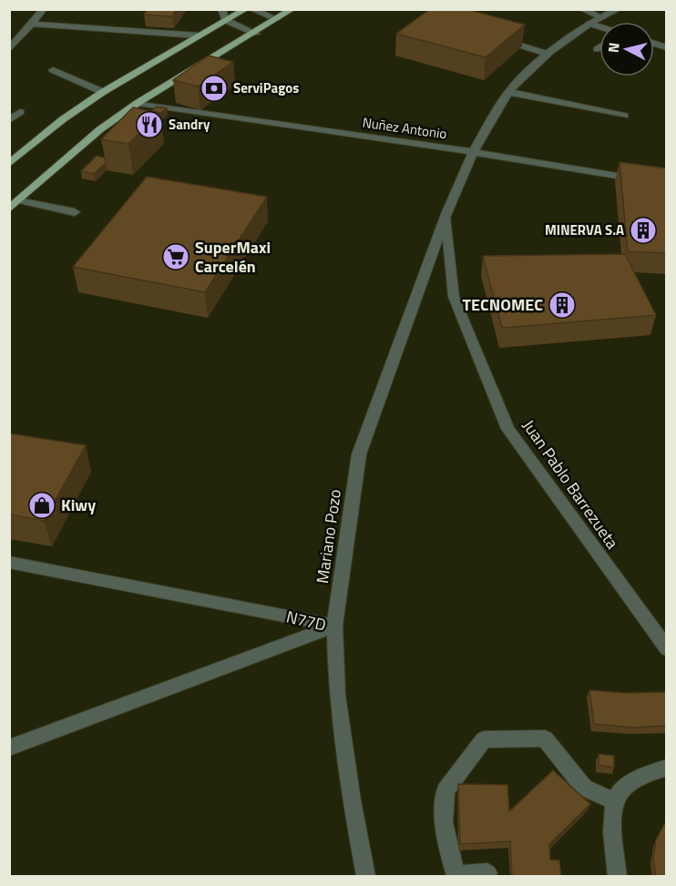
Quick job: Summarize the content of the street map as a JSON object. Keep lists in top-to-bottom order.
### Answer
{
  "streets": {
    "street": [
      "Nuñez Antonio",
      "Juan Pablo Barrezueta",
      "Mariano Pozo",
      "N77D"
    ]
  },
  "crossings": [
    ["Nuñez Antonio", "Juan Pablo Barrezueta"],
    ["Juan Pablo Barrezueta", "Mariano Pozo"],
    ["Mariano Pozo", "N77D"]
  ],
  "places": {
    "bank": ["ServiPagos"],
    "restaurant": ["Sandry"],
    "building": ["MINERVA S.A", "TECNOMEC"],
    "supermarket": ["SuperMaxi Carcelén"],
    "shop": ["Kiwy"]
  },
  "north": "left"
}
